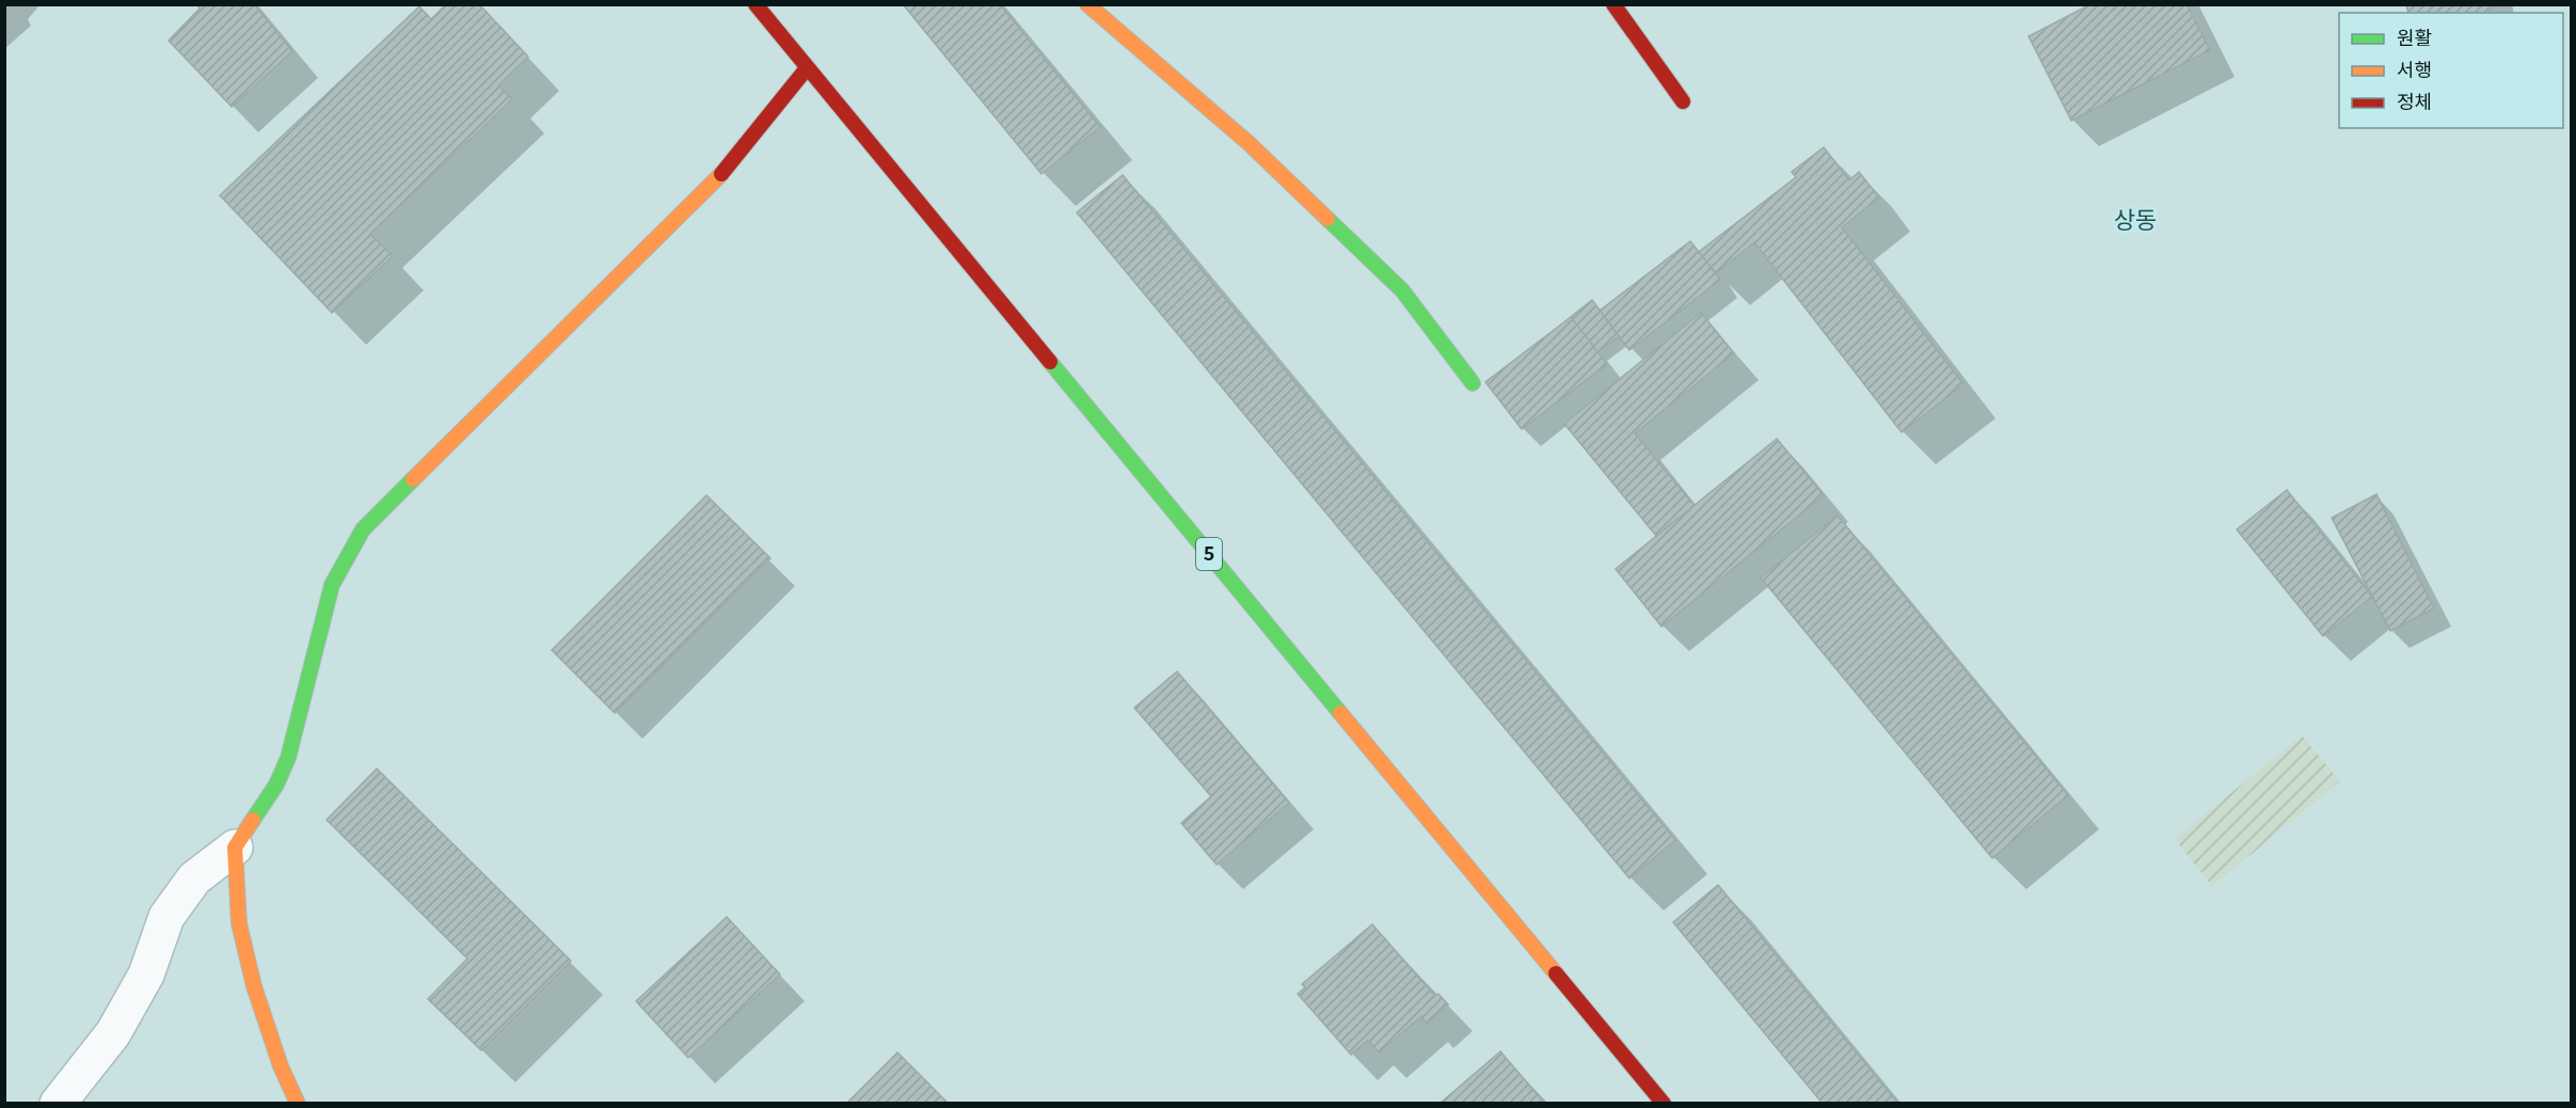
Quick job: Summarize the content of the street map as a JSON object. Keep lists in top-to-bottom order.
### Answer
{
  "streets": {
    "main road": ["5"]
  },
  "districts": ["상동"],
  "legend": ["원활", "서행", "정체"]
}
